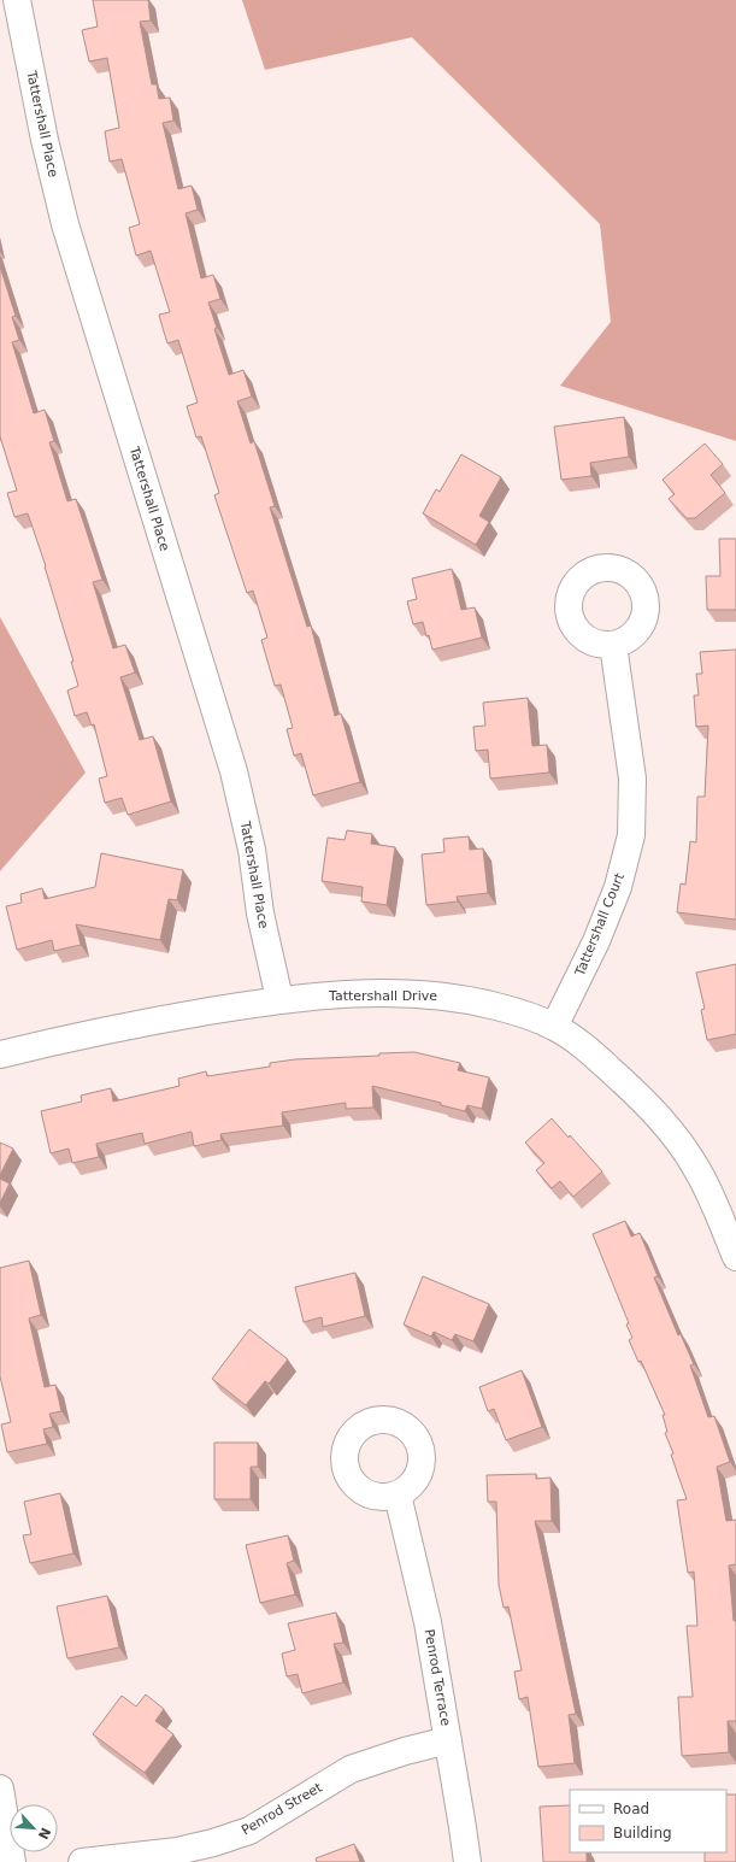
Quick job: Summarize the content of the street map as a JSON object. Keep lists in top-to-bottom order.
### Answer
{
  "streets": {
    "street": [
      "Tattershall Place",
      "Tattershall Court",
      "Tattershall Drive",
      "Penrod Terrace",
      "Penrod Street"
    ]
  },
  "crossings": [
    ["Tattershall Place", "Tattershall Drive"],
    ["Tattershall Court", "Tattershall Drive"],
    ["Penrod Terrace", "Penrod Street"]
  ],
  "legend": ["Road", "Building"],
  "north": "bottom right"
}
